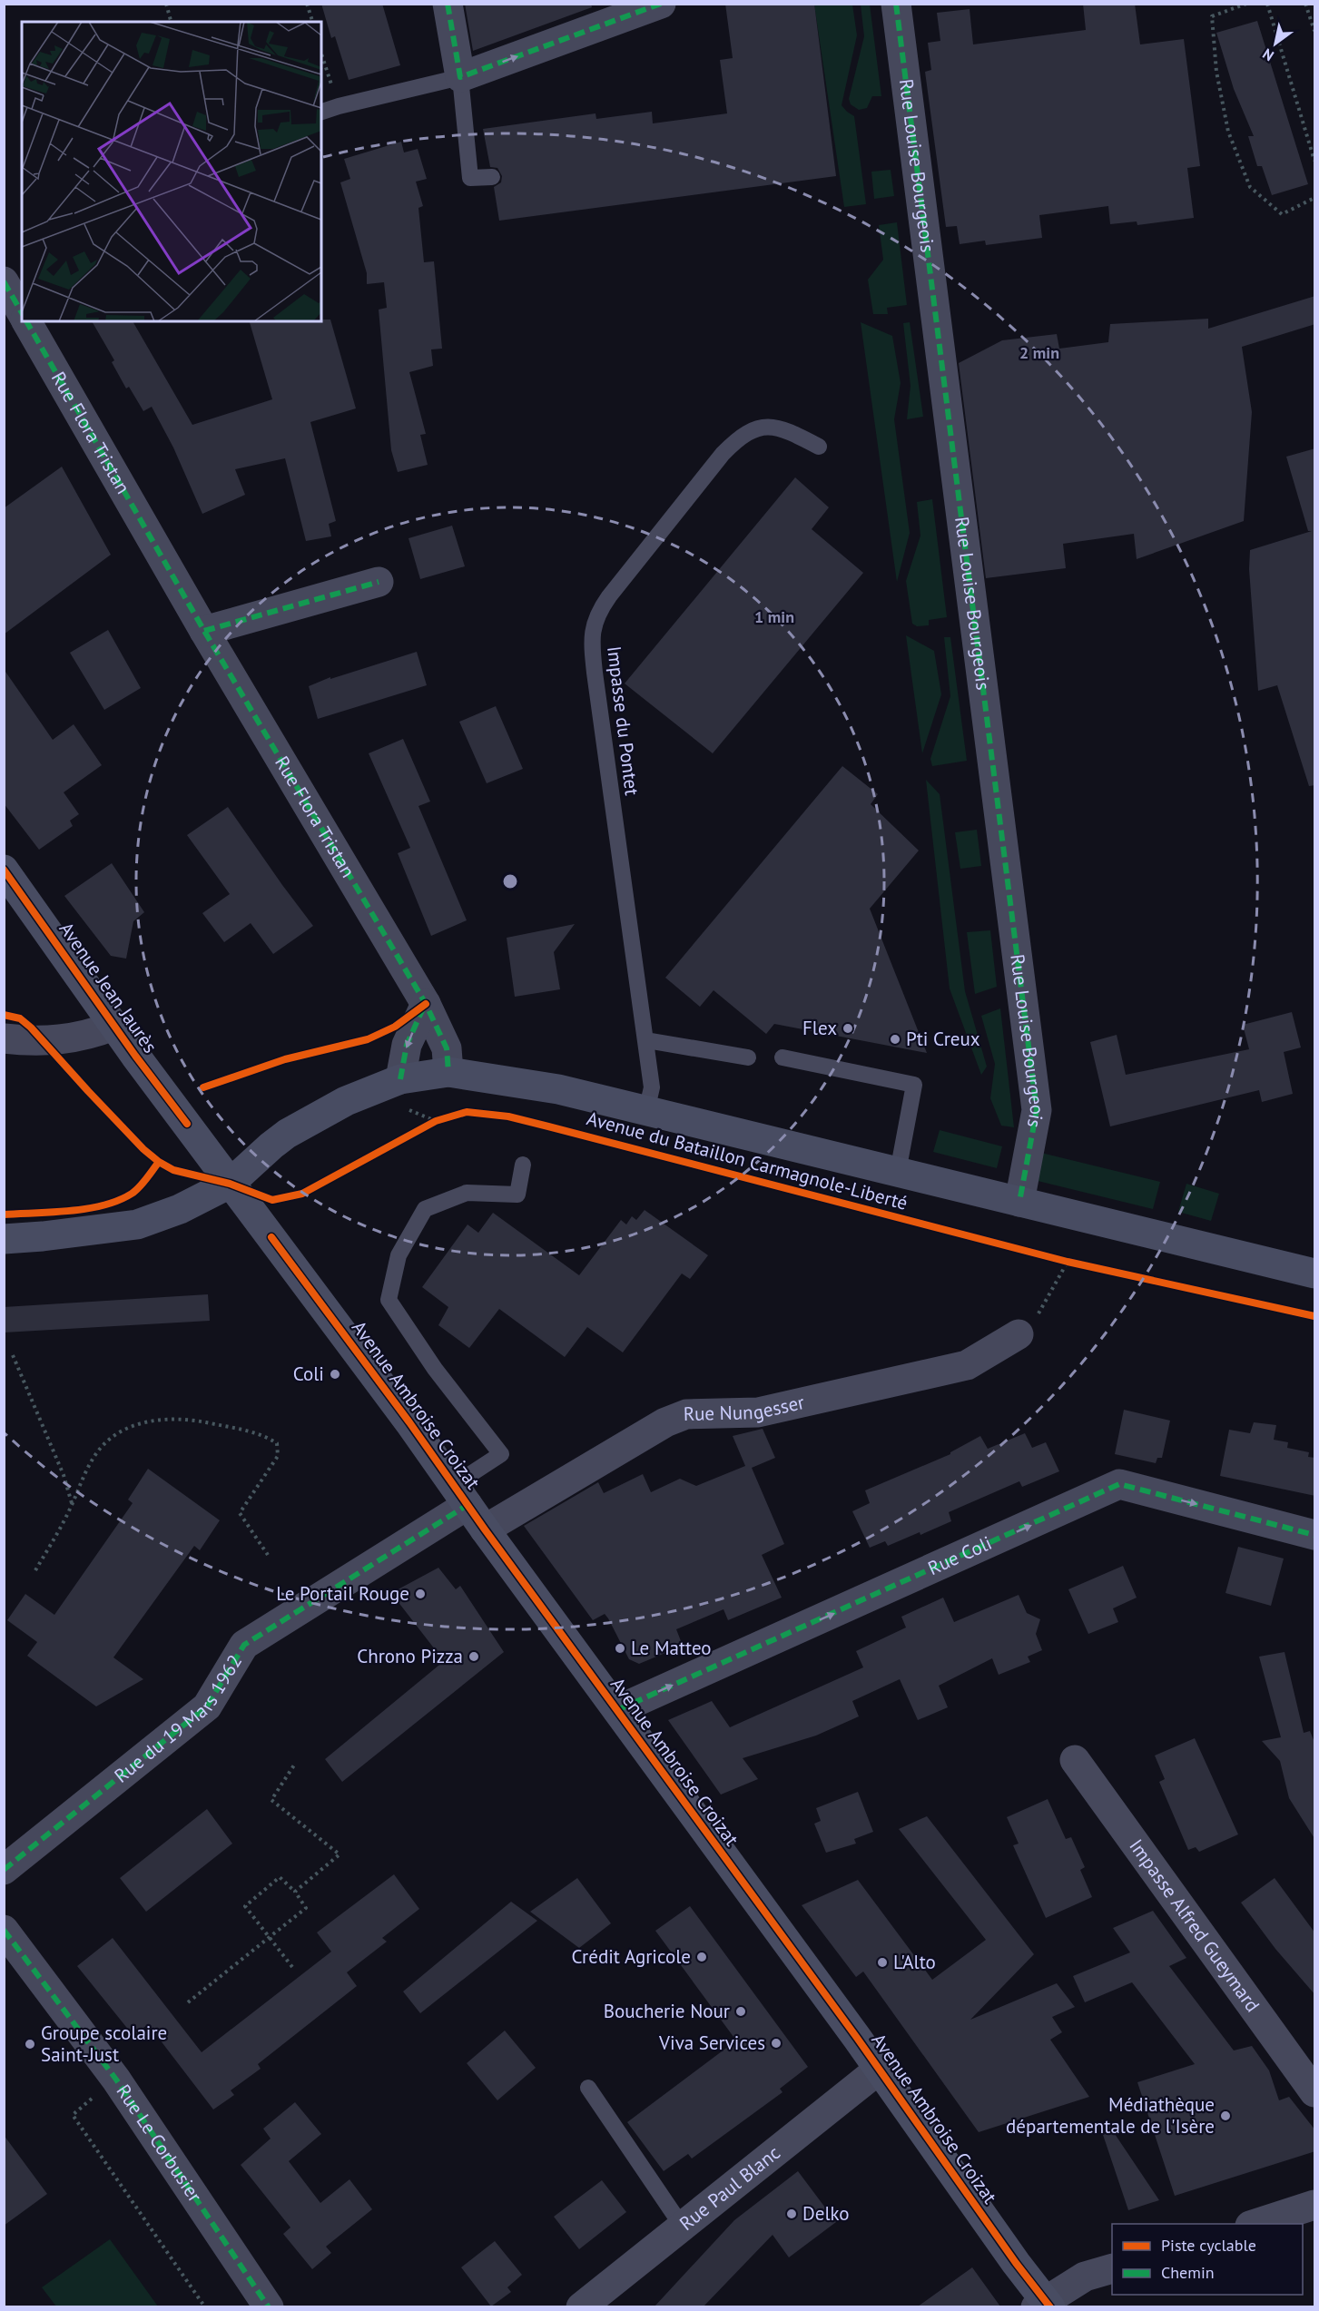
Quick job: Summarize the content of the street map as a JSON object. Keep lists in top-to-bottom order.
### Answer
{
  "streets": {
    "main road": ["Avenue Jean Jaurès", "Avenue du Bataillon Carmagnole-Liberté", "Avenue Ambroise Croizat"],
    "street": [
      "Rue Louise Bourgeois",
      "Rue Flora Tristan",
      "Rue Nungesser",
      "Rue Coli",
      "Rue du 19 Mars 1962",
      "Impasse Alfred Gueymard",
      "Rue Le Corbusier",
      "Rue Paul Blanc"
    ],
    "lane": ["Impasse du Pontet"]
  },
  "crossings": [
    ["Rue Louise Bourgeois", "Avenue du Bataillon Carmagnole-Liberté"],
    ["Rue Flora Tristan", "Avenue du Bataillon Carmagnole-Liberté"],
    ["Impasse du Pontet", "Avenue du Bataillon Carmagnole-Liberté"],
    ["Avenue Jean Jaurès", "Avenue du Bataillon Carmagnole-Liberté"],
    ["Avenue Jean Jaurès", "Avenue Ambroise Croizat"],
    ["Avenue du Bataillon Carmagnole-Liberté", "Avenue Ambroise Croizat"],
    ["Avenue Ambroise Croizat", "Rue Nungesser"],
    ["Avenue Ambroise Croizat", "Rue Coli"],
    ["Avenue Ambroise Croizat", "Rue du 19 Mars 1962"],
    ["Avenue Ambroise Croizat", "Rue Paul Blanc"]
  ],
  "one_way": ["Rue Coli"],
  "places": [
    "Flex",
    "Pti Creux",
    "Coli",
    "Le Portail Rouge",
    "Le Matteo",
    "Chrono Pizza",
    "Crédit Agricole",
    "L'Alto",
    "Boucherie Nour",
    "Viva Services",
    "Groupe scolaire Saint-Just",
    "Médiathèque départementale de l'Isère",
    "Delko"
  ],
  "legend": ["Piste cyclable", "Chemin"],
  "north": "bottom left",
  "rings": ["2 min", "1 min"]
}
